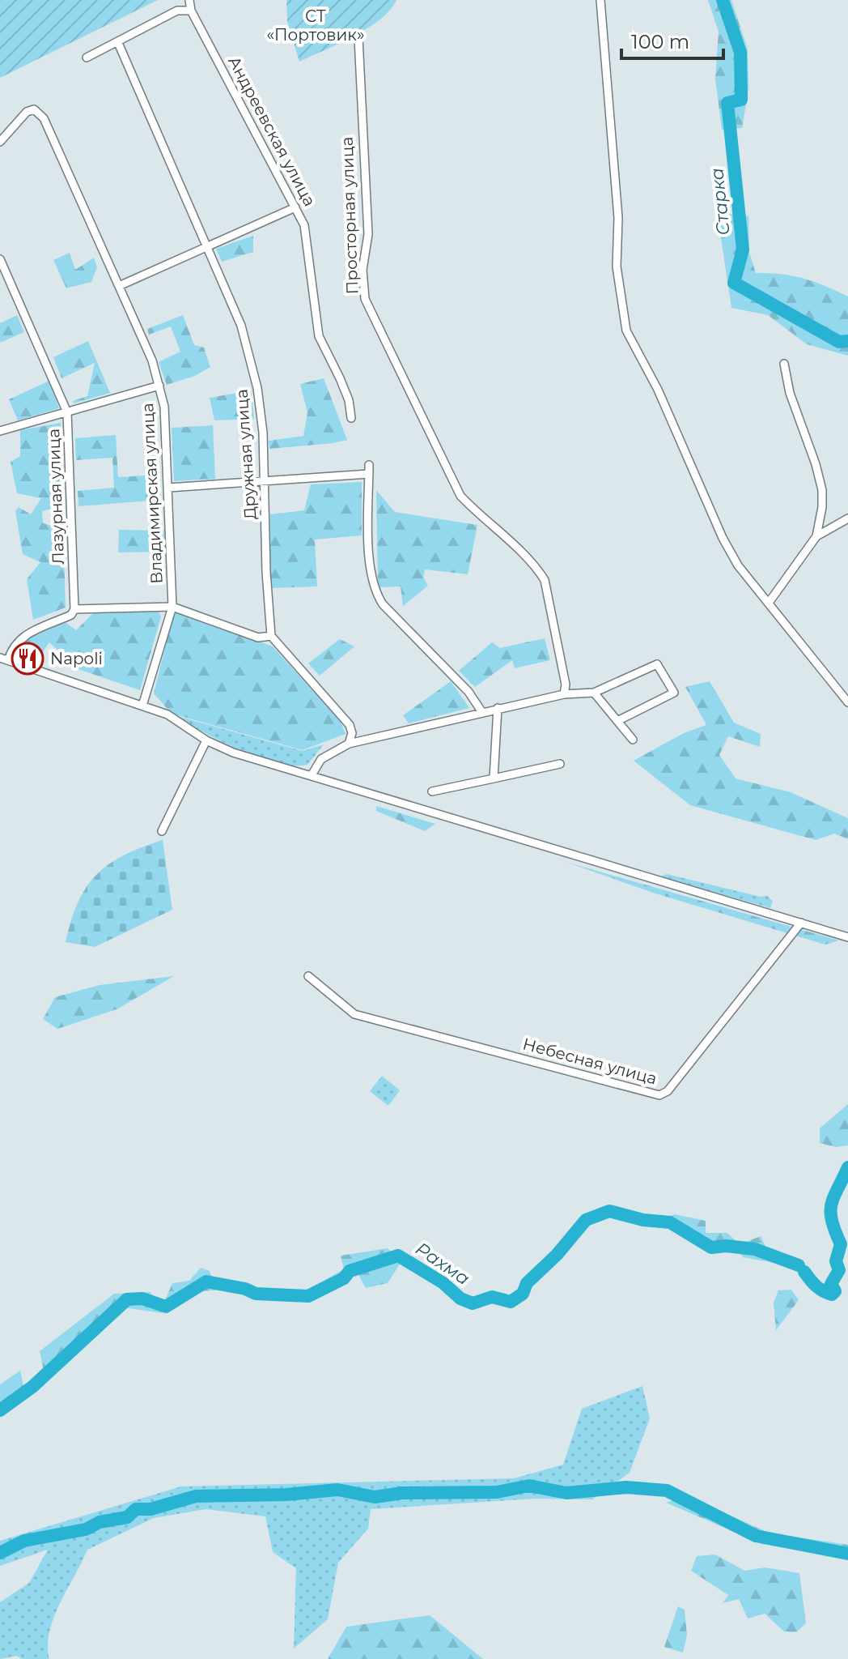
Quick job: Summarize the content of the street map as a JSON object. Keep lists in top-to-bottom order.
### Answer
{
  "streets": {
    "street": [
      "Андреевская улица",
      "Просторная улица",
      "Дружная улица",
      "Владимирская улица",
      "Лазурная улица",
      "Небесная улица"
    ]
  },
  "crossings": [
    ["Дружная улица", "Владимирская улица"]
  ],
  "water": ["Старка", "Рахма"],
  "parks": ["СТ «Портовик»"],
  "places": {
    "restaurant": ["Napoli"]
  },
  "scale_bar": "100 m"
}
